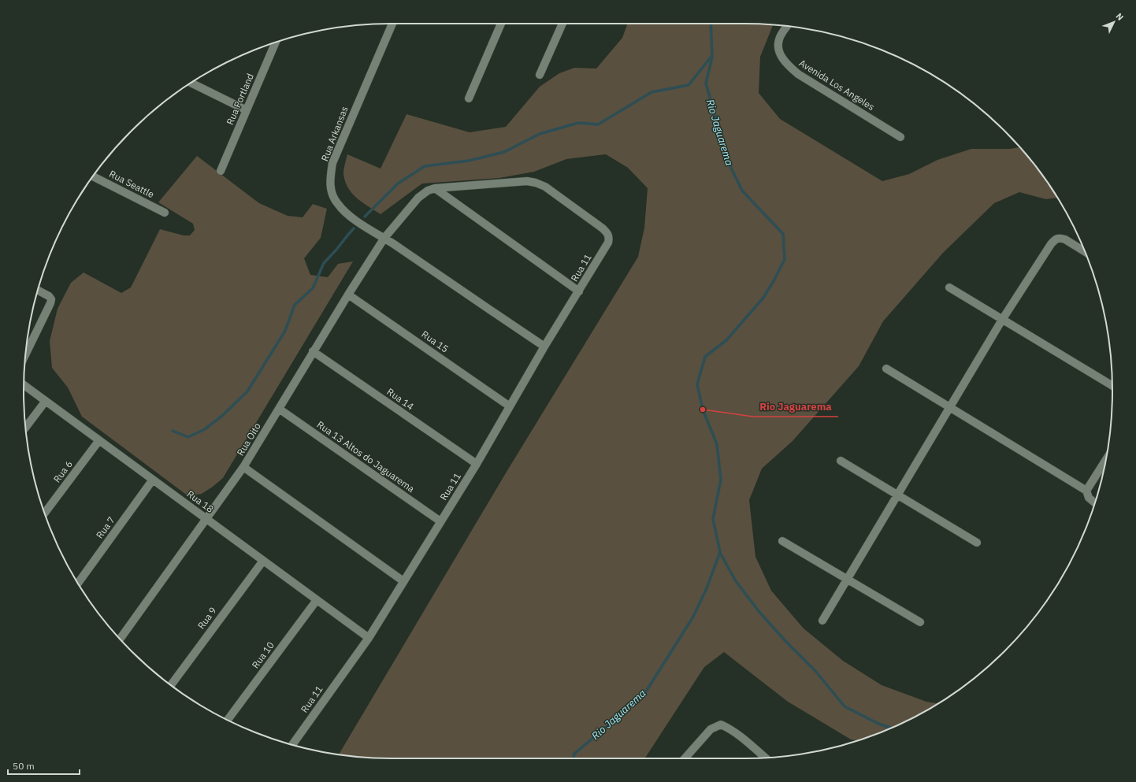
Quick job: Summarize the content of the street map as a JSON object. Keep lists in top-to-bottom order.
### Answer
{
  "streets": {
    "street": [
      "Avenida Los Angeles",
      "Rua Portland",
      "Rua Arkansas",
      "Rua Seattle",
      "Rua 11",
      "Rua 15",
      "Rua 14",
      "Rua Oito",
      "Rua 13 Altos do Jaguarema",
      "Rua 6",
      "Rua 18",
      "Rua 7",
      "Rua 9",
      "Rua 10"
    ]
  },
  "crossings": [
    ["Rua Arkansas", "Rua 11"],
    ["Rua Arkansas", "Rua Oito"],
    ["Rua 11", "Rua 15"],
    ["Rua 11", "Rua 14"],
    ["Rua 11", "Rua Oito"],
    ["Rua 11", "Rua 13 Altos do Jaguarema"],
    ["Rua 11", "Rua 18"],
    ["Rua 15", "Rua Oito"],
    ["Rua 14", "Rua Oito"],
    ["Rua Oito", "Rua 13 Altos do Jaguarema"],
    ["Rua Oito", "Rua 18"],
    ["Rua 6", "Rua 18"],
    ["Rua 18", "Rua 7"],
    ["Rua 18", "Rua 9"],
    ["Rua 18", "Rua 10"]
  ],
  "water": ["Rio Jaguarema"],
  "places": ["Rio Jaguarema"],
  "scale_bar": "50 m",
  "north": "top right"
}
